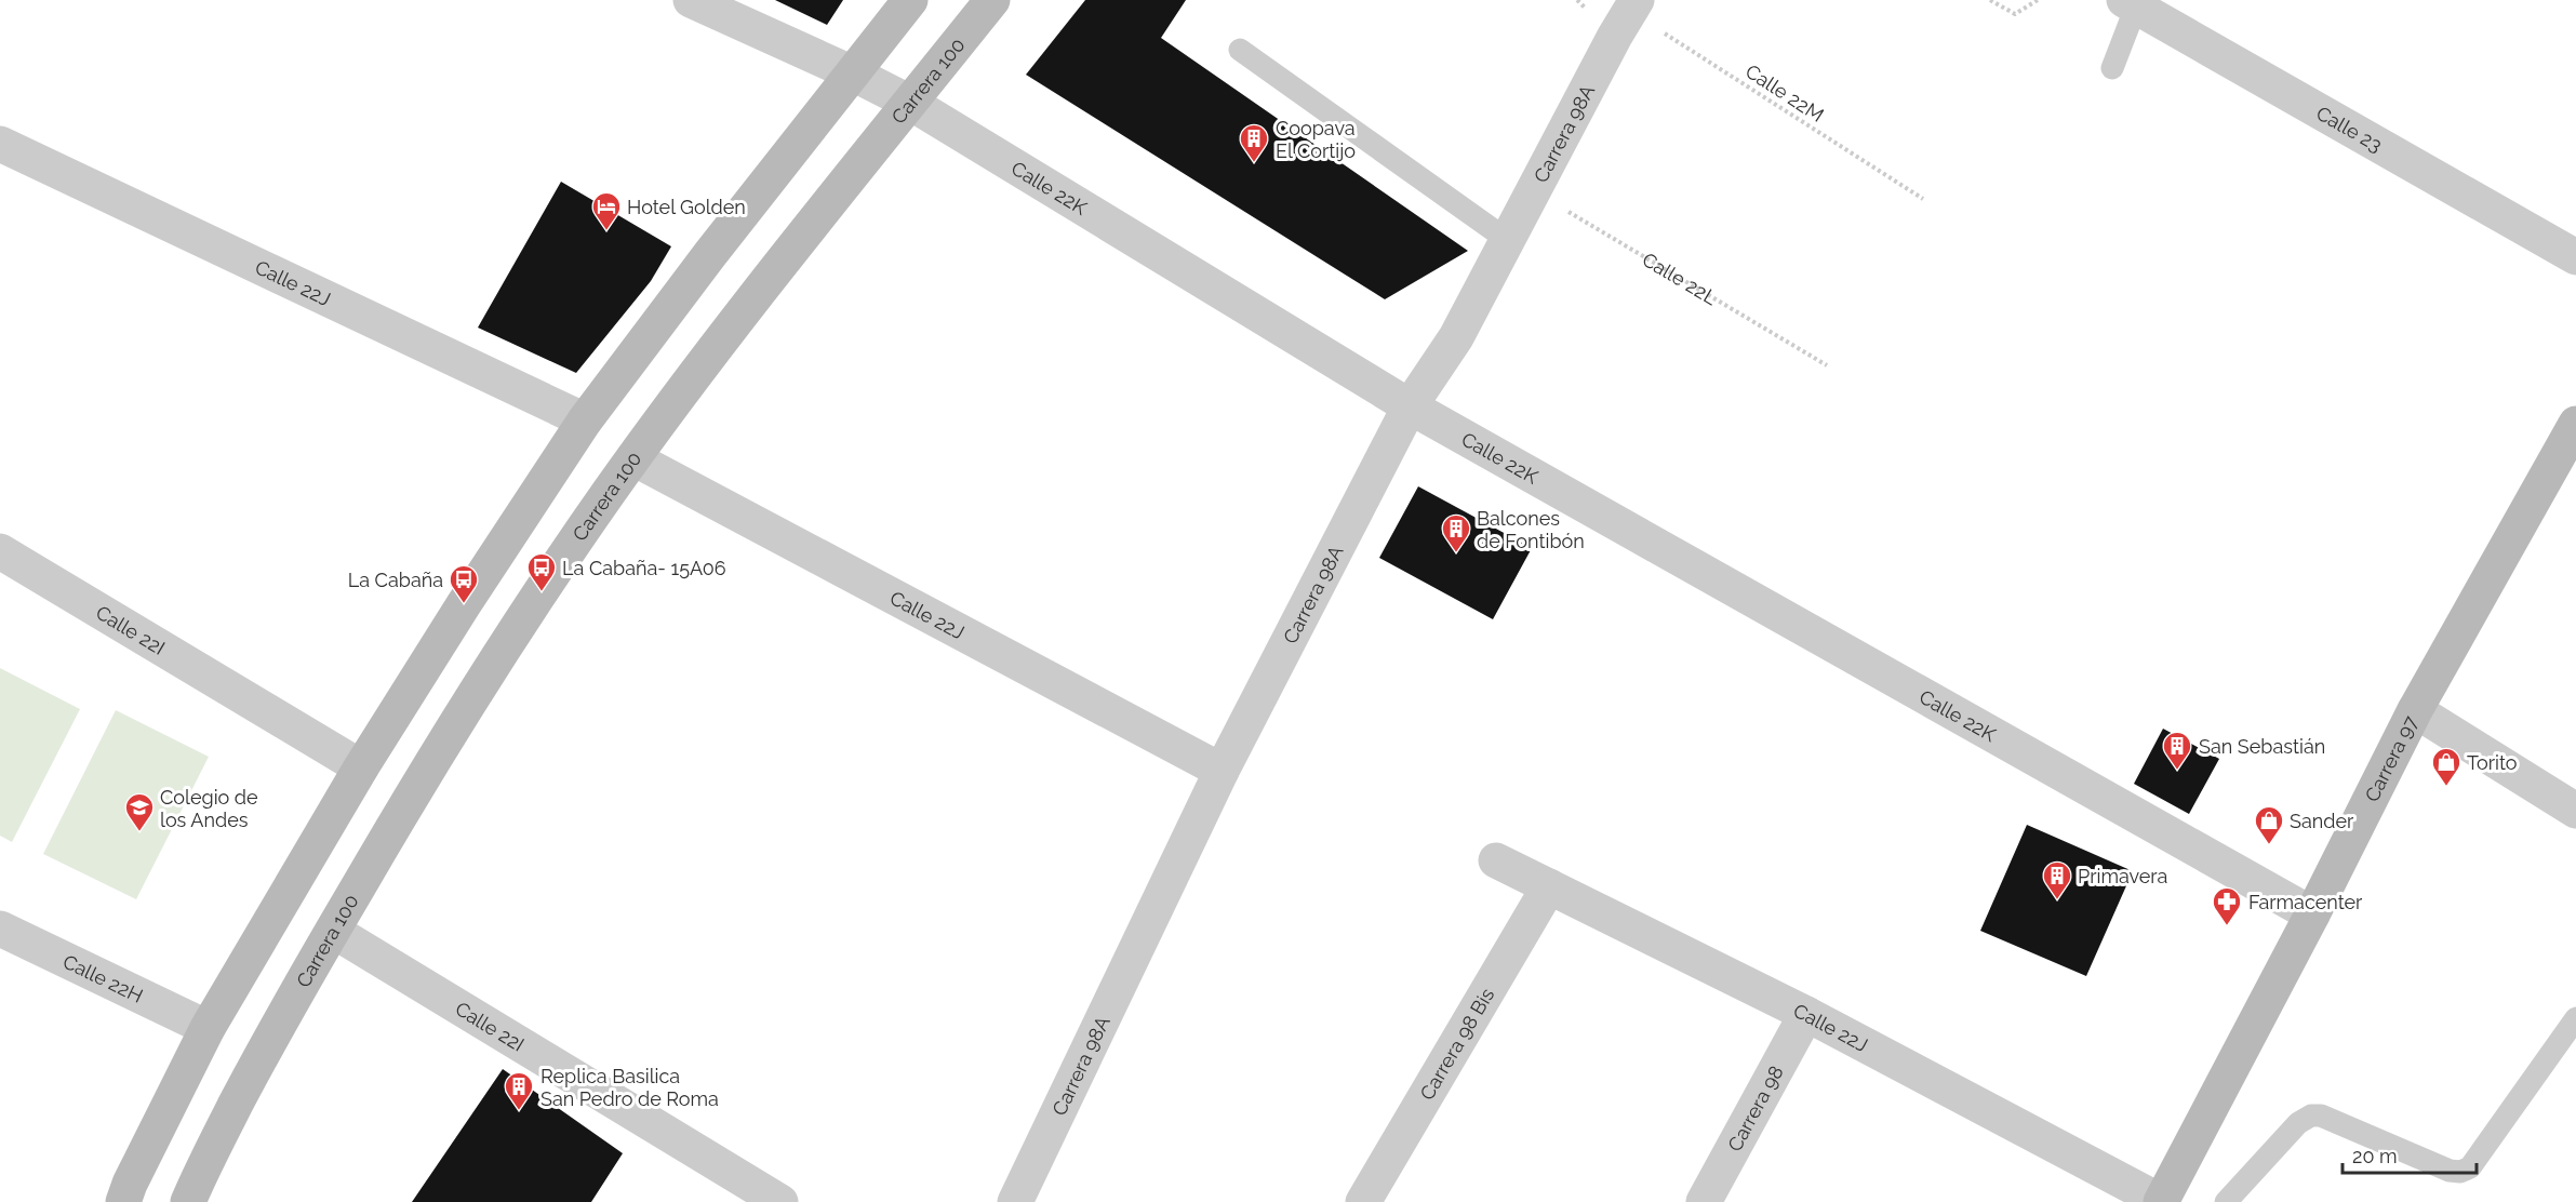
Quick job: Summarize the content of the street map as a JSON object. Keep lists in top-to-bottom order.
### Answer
{
  "streets": {
    "main road": ["Carrera 100", "Carrera 97"],
    "street": [
      "Calle 23",
      "Carrera 98A",
      "Calle 22K",
      "Calle 22J",
      "Calle 22I",
      "Calle 22H",
      "Carrera 98 Bis",
      "Carrera 98"
    ],
    "path": ["Calle 22M", "Calle 22L"]
  },
  "crossings": [
    ["Carrera 100", "Calle 22K"],
    ["Carrera 100", "Calle 22J"],
    ["Carrera 100", "Calle 22I"],
    ["Calle 22M", "Carrera 98A"],
    ["Carrera 98A", "Calle 22K"],
    ["Carrera 98A", "Calle 22L"],
    ["Carrera 98A", "Calle 22J"],
    ["Calle 22K", "Carrera 97"],
    ["Calle 22J", "Carrera 97"],
    ["Calle 22J", "Carrera 98 Bis"],
    ["Calle 22J", "Carrera 98"]
  ],
  "places": {
    "building": [
      "Coopava El Cortijo",
      "Balcones de Fontibón",
      "San Sebastián",
      "Primavera",
      "Replica Basilica San Pedro de Roma"
    ],
    "hotel": ["Hotel Golden"],
    "bus stop": ["La Cabaña- 15A06", "La Cabaña"],
    "shop": ["Torito", "Sander"],
    "school or university": ["Colegio de los Andes"],
    "pharmacy": ["Farmacenter"]
  },
  "scale_bar": "20 m"
}
